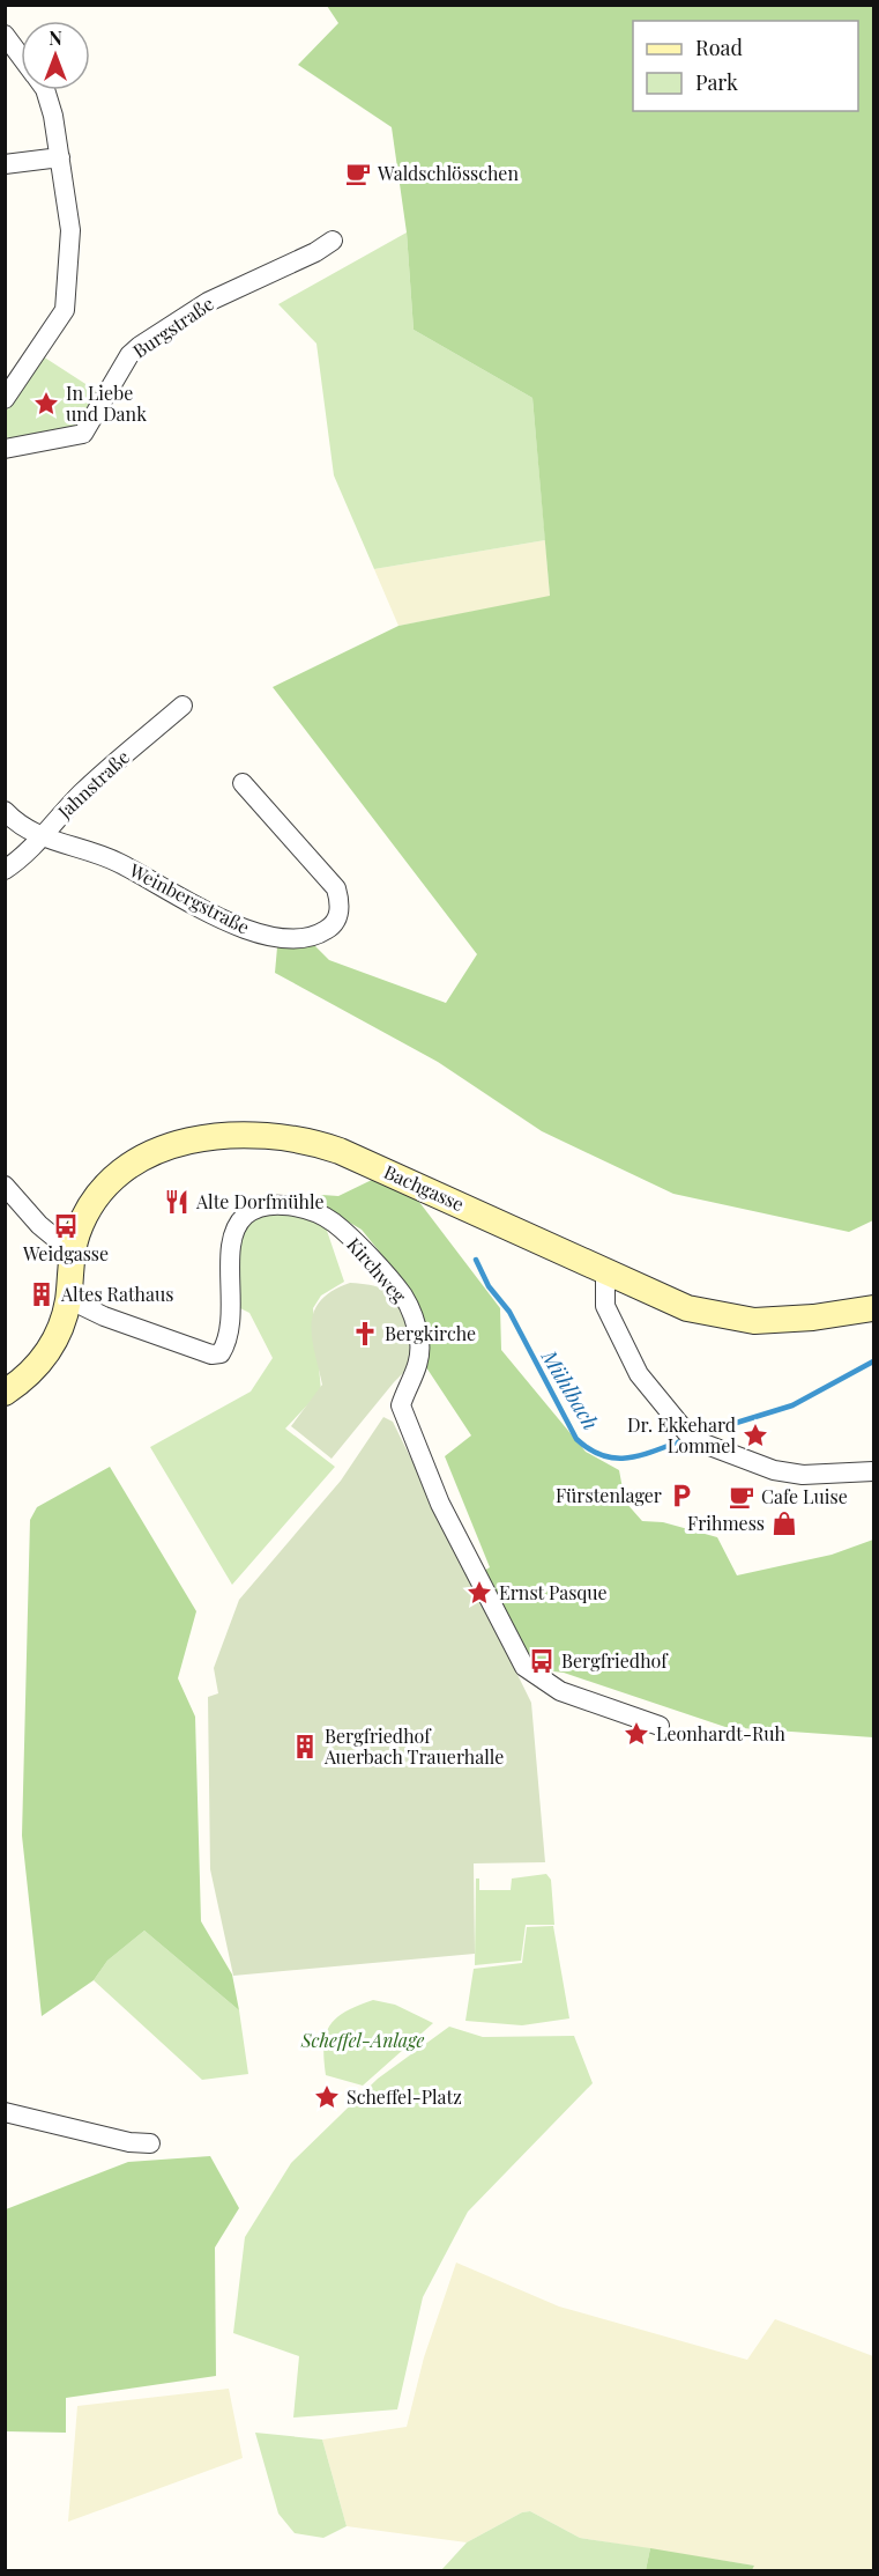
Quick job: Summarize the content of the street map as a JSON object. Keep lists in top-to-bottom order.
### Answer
{
  "streets": {
    "main road": ["Bachgasse"],
    "street": [
      "Burgstraße",
      "Jahnstraße",
      "Weinbergstraße",
      "Kirchweg"
    ]
  },
  "crossings": [
    ["Jahnstraße", "Weinbergstraße"],
    ["Bachgasse", "Kirchweg"]
  ],
  "water": ["Mühlbach"],
  "parks": ["Scheffel-Anlage"],
  "places": {
    "cafe": ["Waldschlösschen", "Cafe Luise"],
    "place": [
      "In Liebe und Dank",
      "Dr. Ekkehard Lommel",
      "Ernst Pasque",
      "Leonhardt-Ruh",
      "Scheffel-Platz"
    ],
    "restaurant": ["Alte Dorfmühle"],
    "bus stop": ["Weidgasse", "Bergfriedhof"],
    "building": ["Altes Rathaus", "Bergfriedhof Auerbach Trauerhalle"],
    "church": ["Bergkirche"],
    "parking": ["Fürstenlager"],
    "shop": ["Frihmess"]
  },
  "legend": ["Road", "Park"],
  "north": "top"
}
